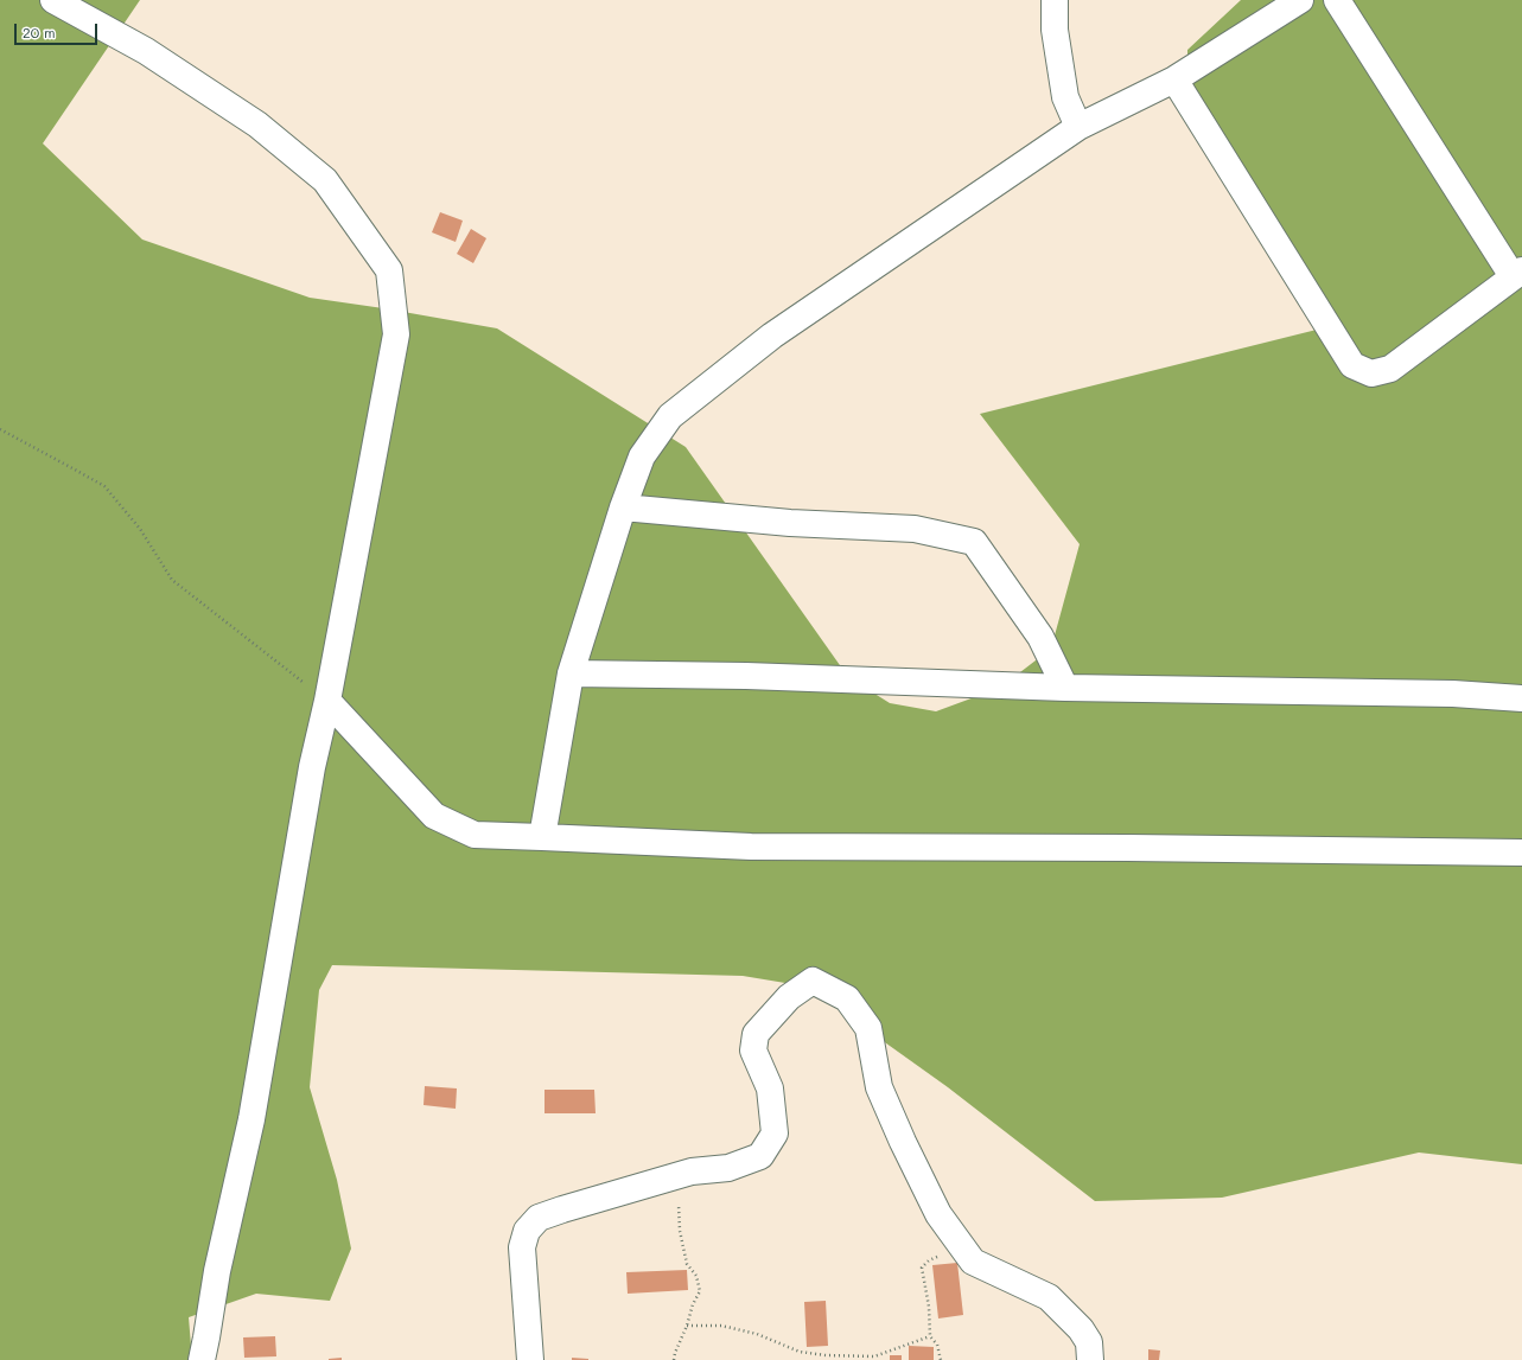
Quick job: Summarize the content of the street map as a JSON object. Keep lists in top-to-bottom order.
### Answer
{
  "scale_bar": "20 m"
}
